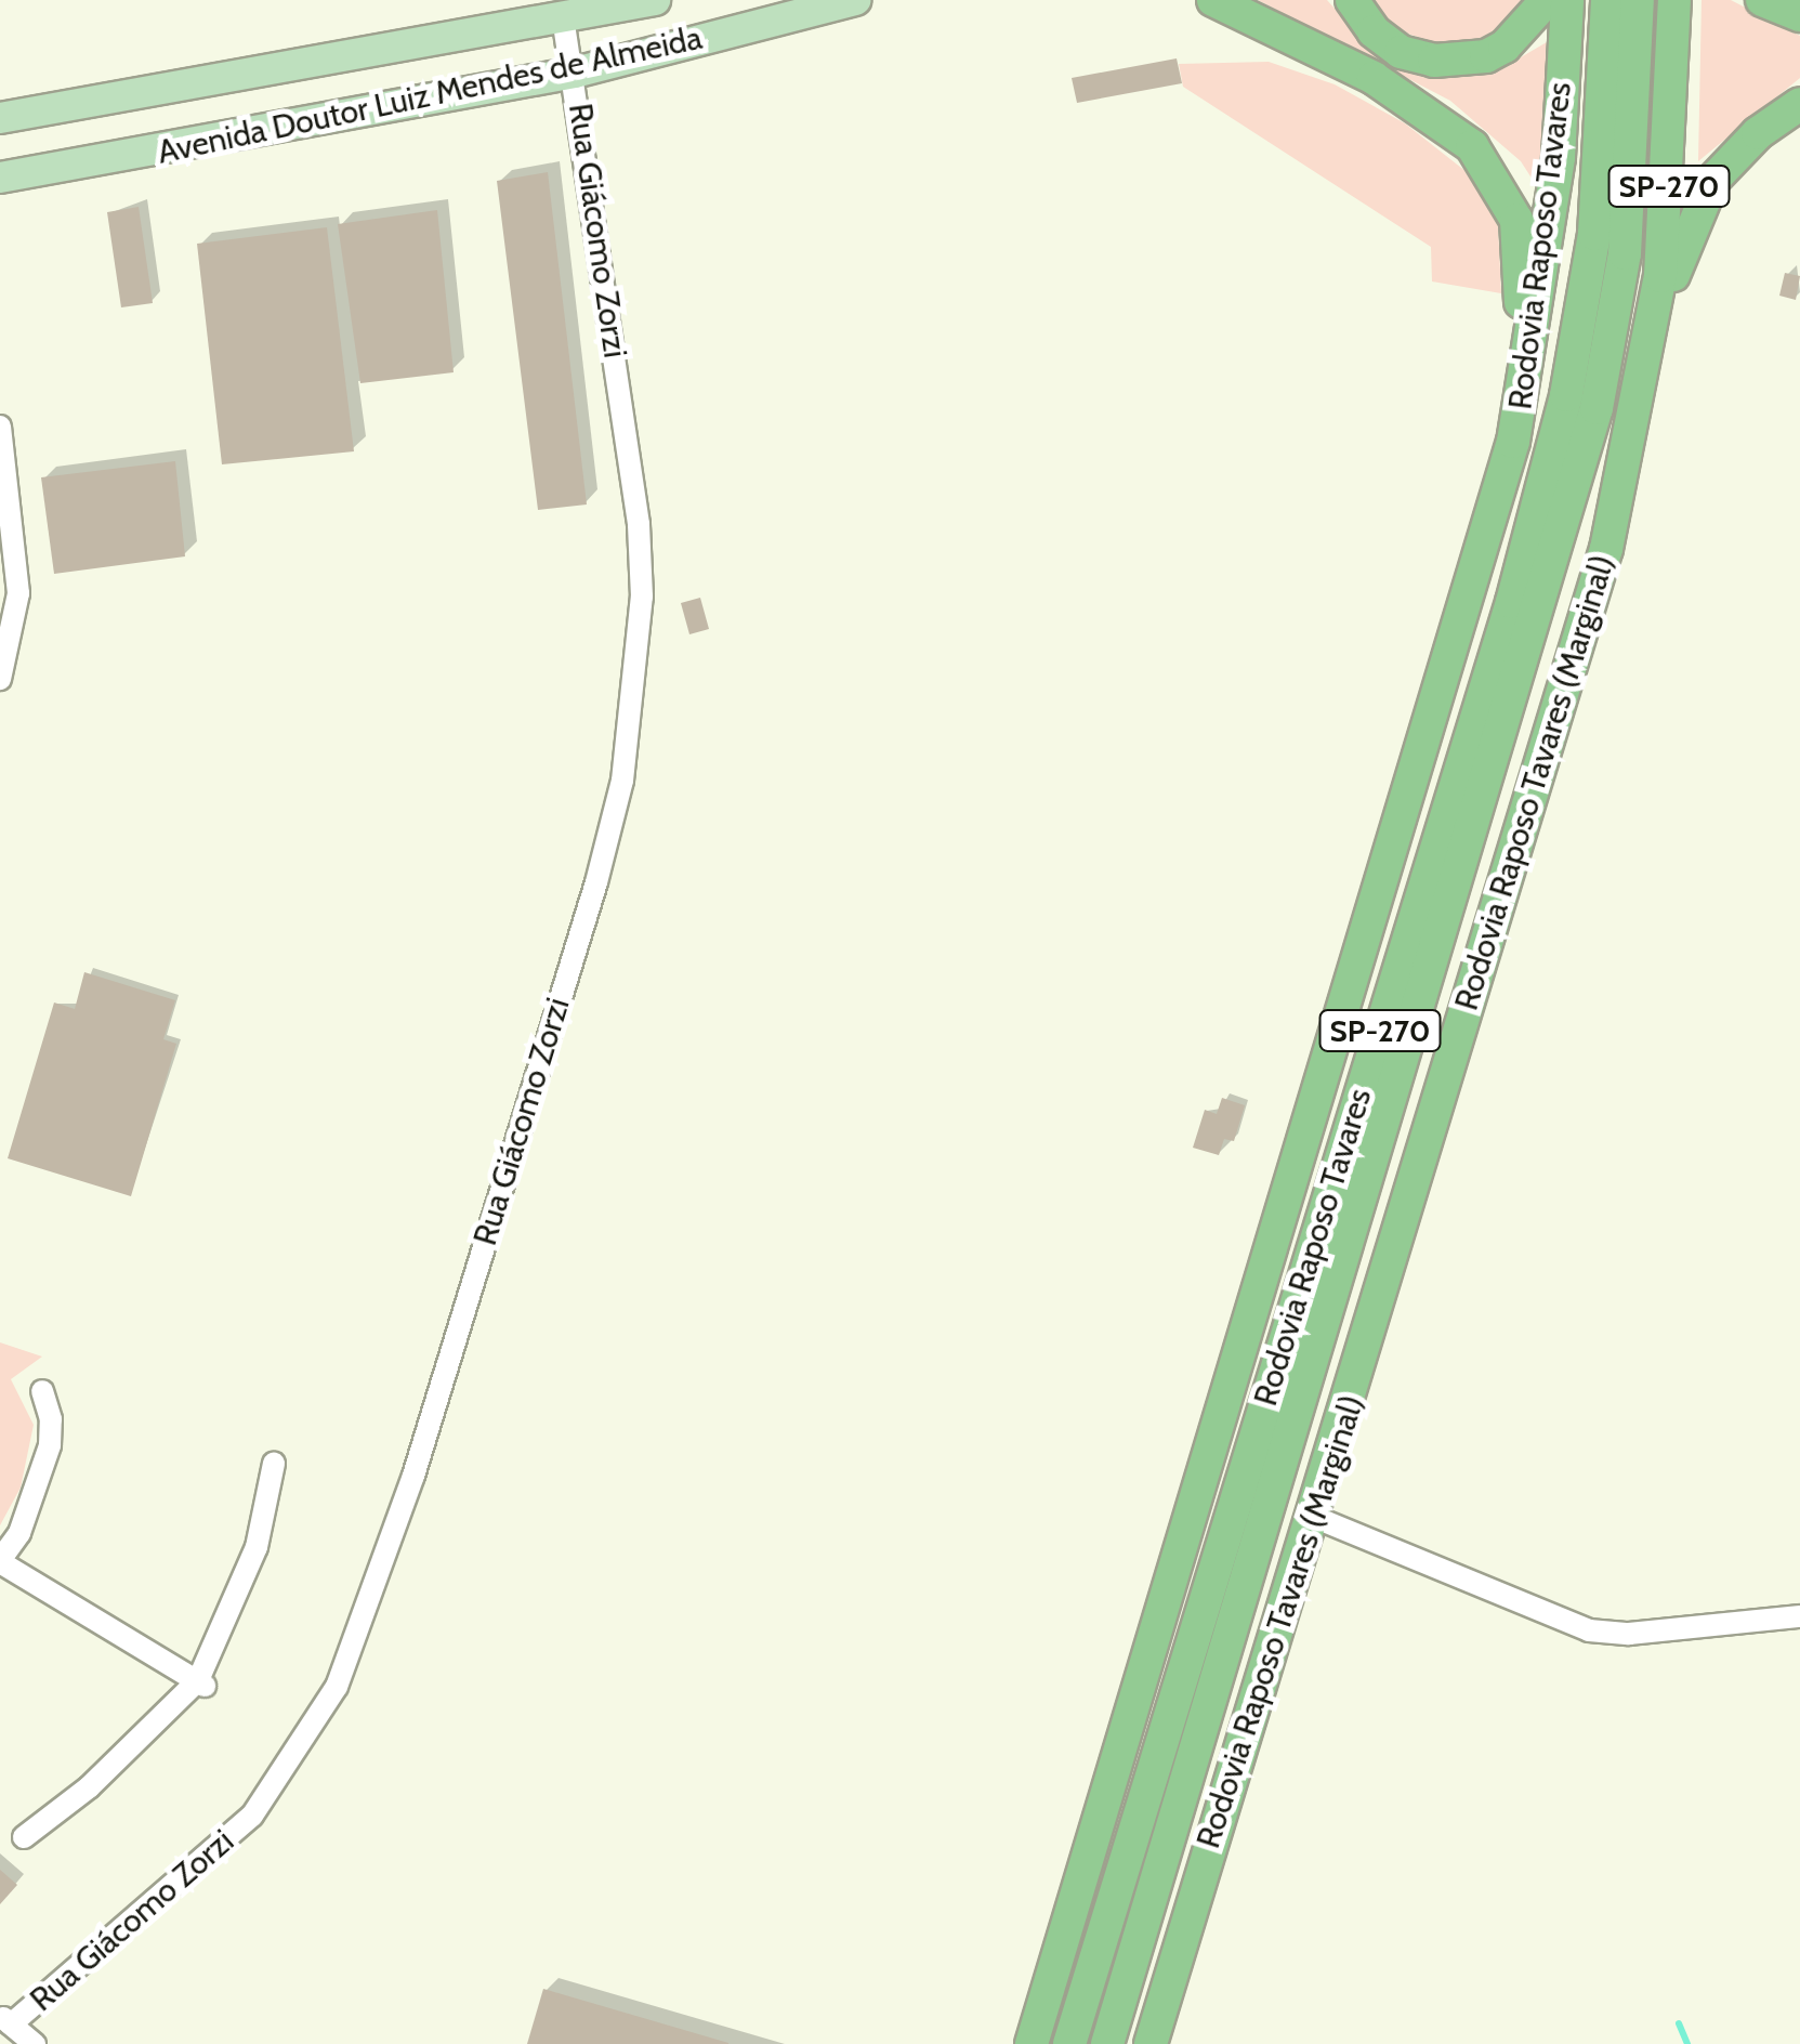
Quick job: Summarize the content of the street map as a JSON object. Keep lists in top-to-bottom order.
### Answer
{
  "streets": {
    "highway": ["SP-270", "Rodovia Raposo Tavares", "Rodovia Raposo Tavares (Marginal)"],
    "main road": ["Avenida Doutor Luiz Mendes de Almeida"],
    "street": ["Rua Giácomo Zorzi"]
  },
  "crossings": [
    ["Avenida Doutor Luiz Mendes de Almeida", "Rua Giácomo Zorzi"]
  ]
}
